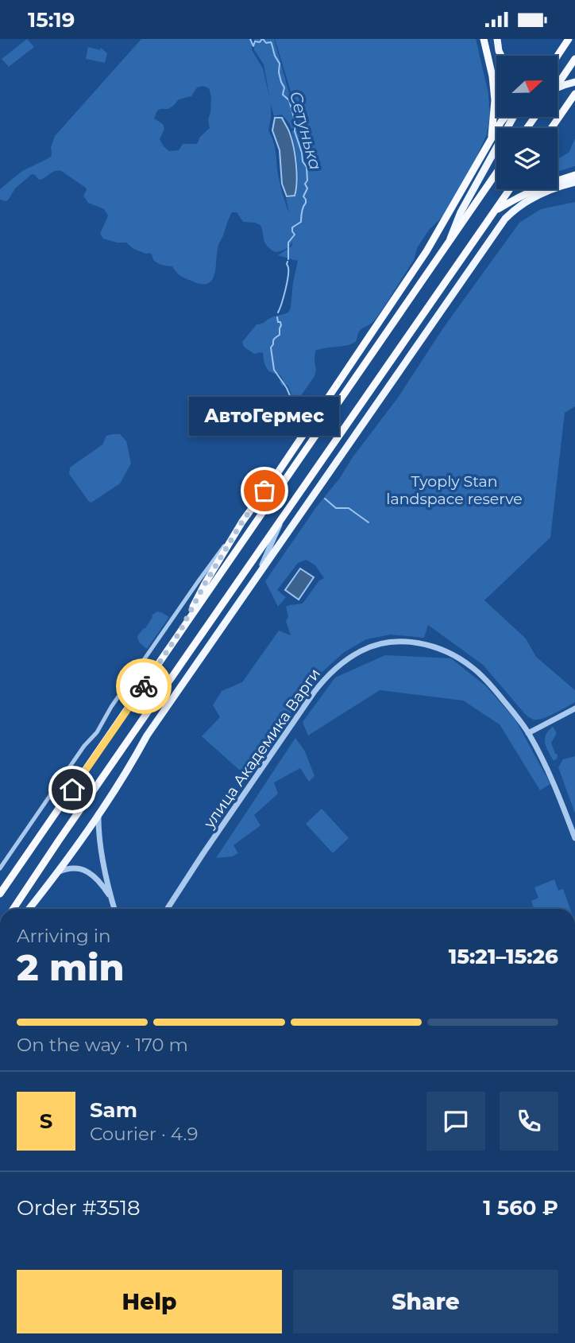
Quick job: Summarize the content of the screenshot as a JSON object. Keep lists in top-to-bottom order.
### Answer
{
  "streets": {
    "street": ["улица Академика Варги"]
  },
  "water": ["Сетунька"],
  "parks": ["Tyoply Stan landspace reserve"],
  "places": ["АвтоГермес"],
  "north": "right",
  "page": {
    "status": "15:19",
    "bubble": "АвтоГермес",
    "heading": ["2 min", "Arriving in", "15:21–15:26"],
    "panel": [
      "Sam",
      "Courier · 4.9",
      "Order #3518",
      "1 560 ₽"
    ],
    "bar": "On the way · 170 m",
    "round": "S",
    "buttons": ["Help", "Share"]
  }
}
